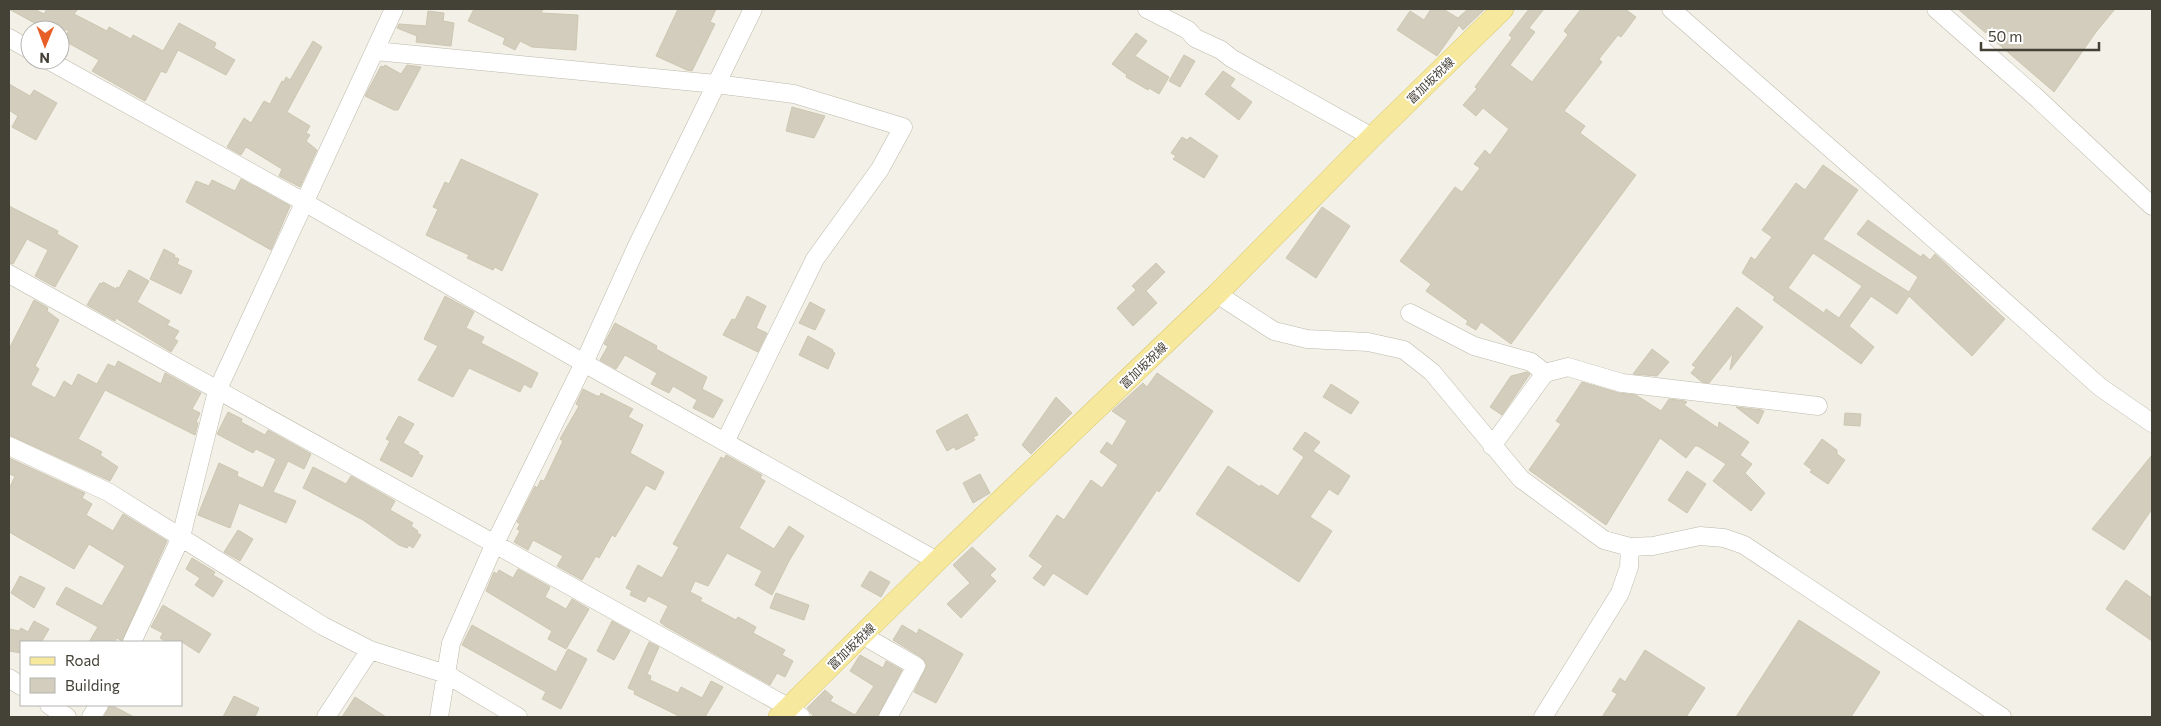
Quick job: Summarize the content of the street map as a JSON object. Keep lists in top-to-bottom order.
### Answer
{
  "streets": {
    "main road": ["富加坂祝線"]
  },
  "legend": ["Road", "Building"],
  "scale_bar": "50 m",
  "north": "bottom"
}
